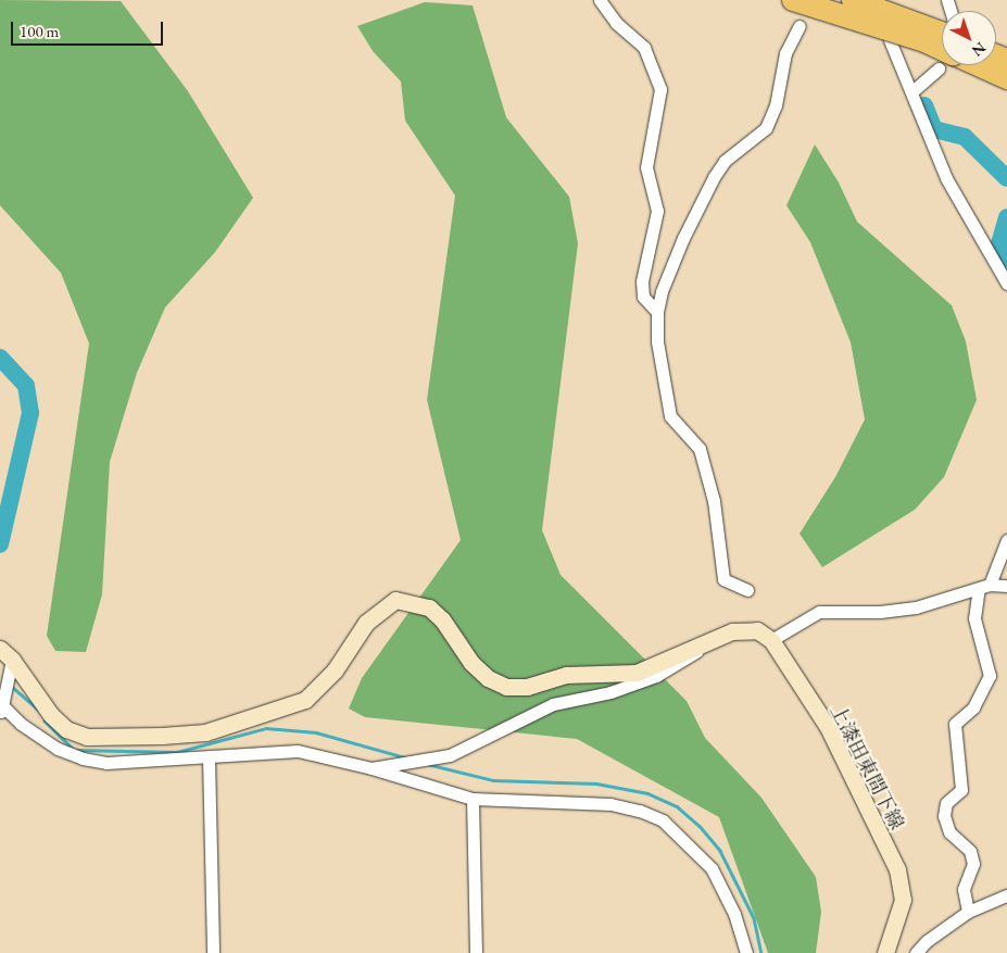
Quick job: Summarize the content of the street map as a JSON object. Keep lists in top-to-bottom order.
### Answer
{
  "streets": {
    "main road": ["上漆田東間下線"]
  },
  "scale_bar": "100 m",
  "north": "bottom right"
}
